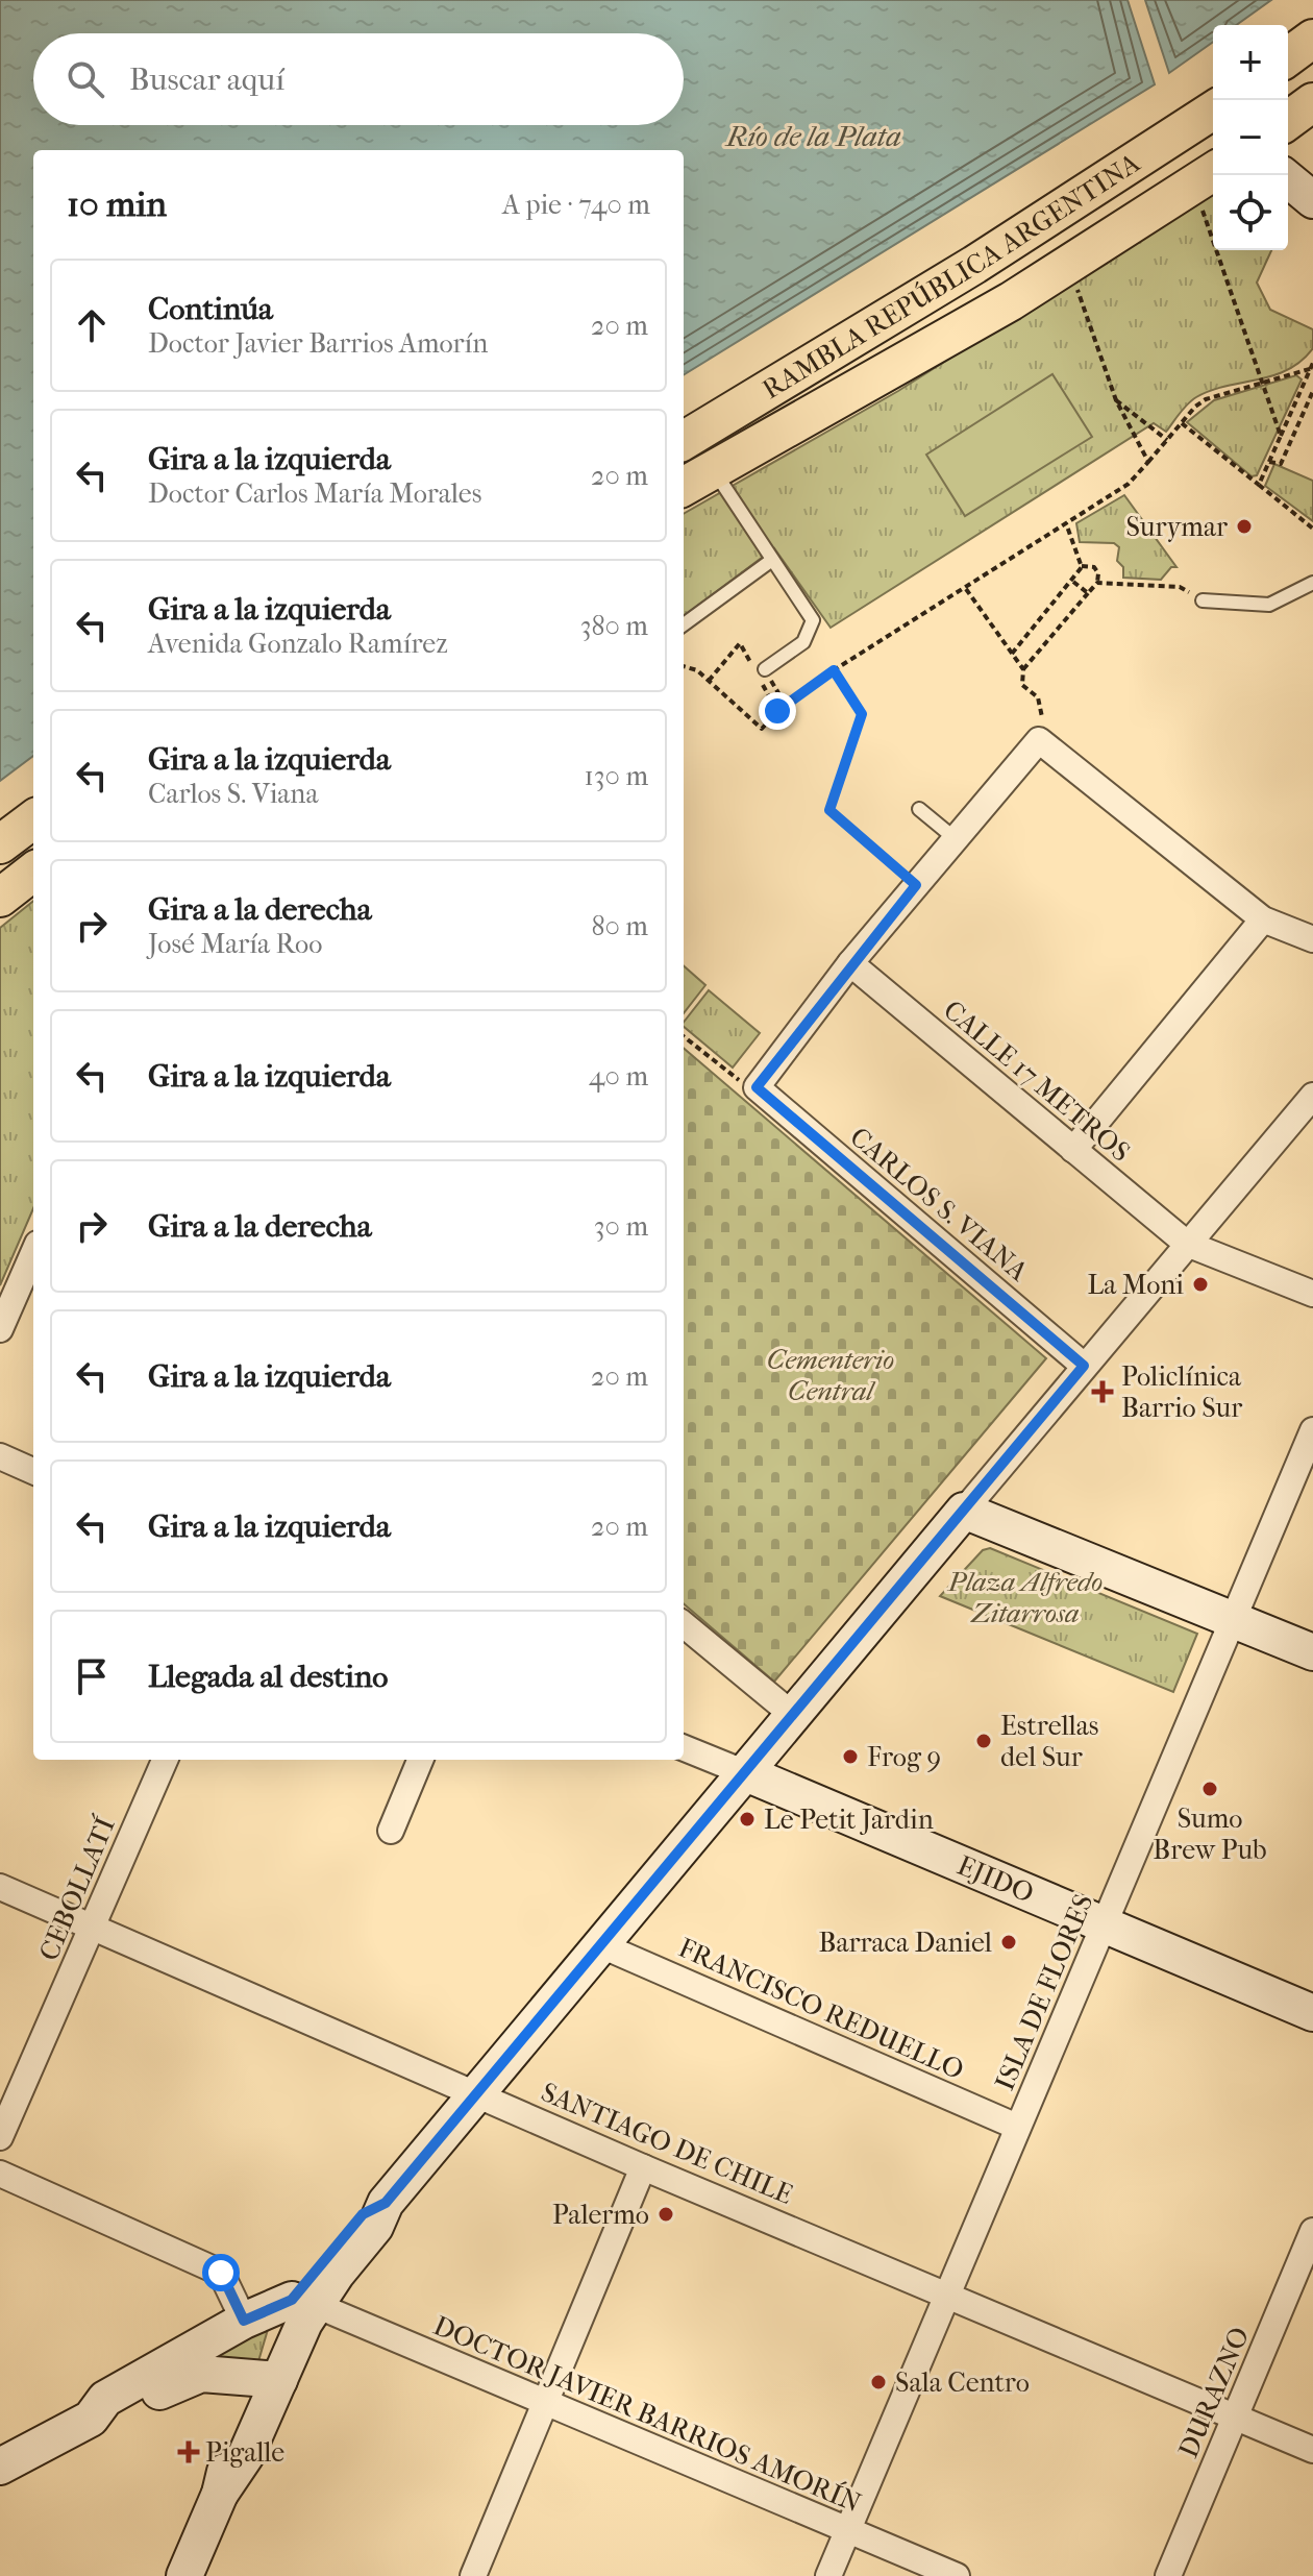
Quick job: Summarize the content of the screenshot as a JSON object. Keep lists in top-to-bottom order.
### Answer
{
  "streets": {
    "main road": ["RAMBLA REPÚBLICA ARGENTINA"],
    "street": [
      "CALLE 17 METROS",
      "CARLOS S. VIANA",
      "EJIDO",
      "CEBOLLATÍ",
      "ISLA DE FLORES",
      "FRANCISCO REDUELLO",
      "SANTIAGO DE CHILE",
      "DURAZNO",
      "DOCTOR JAVIER BARRIOS AMORÍN"
    ]
  },
  "crossings": [
    ["EJIDO", "ISLA DE FLORES"],
    ["CEBOLLATÍ", "SANTIAGO DE CHILE"],
    ["ISLA DE FLORES", "FRANCISCO REDUELLO"],
    ["ISLA DE FLORES", "SANTIAGO DE CHILE"],
    ["ISLA DE FLORES", "DOCTOR JAVIER BARRIOS AMORÍN"],
    ["SANTIAGO DE CHILE", "DURAZNO"]
  ],
  "water": ["Río de la Plata"],
  "parks": ["Cementerio Central", "Plaza Alfredo Zitarrosa"],
  "places": {
    "other": [
      "Surymar",
      "La Moni",
      "Estrellas del Sur",
      "Frog 9",
      "Sumo Brew Pub",
      "Le Petit Jardin",
      "Barraca Daniel",
      "Palermo",
      "Sala Centro"
    ],
    "health": ["Policlínica Barrio Sur", "Pigalle"]
  },
  "page": {
    "map_buttons": ["+", "−"],
    "search": "Buscar aquí",
    "heading": ["10 min", "A pie · 740 m"],
    "list": [
      ["Continúa", "Doctor Javier Barrios Amorín", "20 m"],
      ["Gira a la izquierda", "Doctor Carlos María Morales", "20 m"],
      ["Gira a la izquierda", "Avenida Gonzalo Ramírez", "380 m"],
      ["Gira a la izquierda", "Carlos S. Viana", "130 m"],
      ["Gira a la derecha", "José María Roo", "80 m"],
      ["Gira a la izquierda", "40 m"],
      ["Gira a la derecha", "30 m"],
      ["Gira a la izquierda", "20 m"],
      ["Gira a la izquierda", "20 m"],
      "Llegada al destino"
    ]
  }
}
